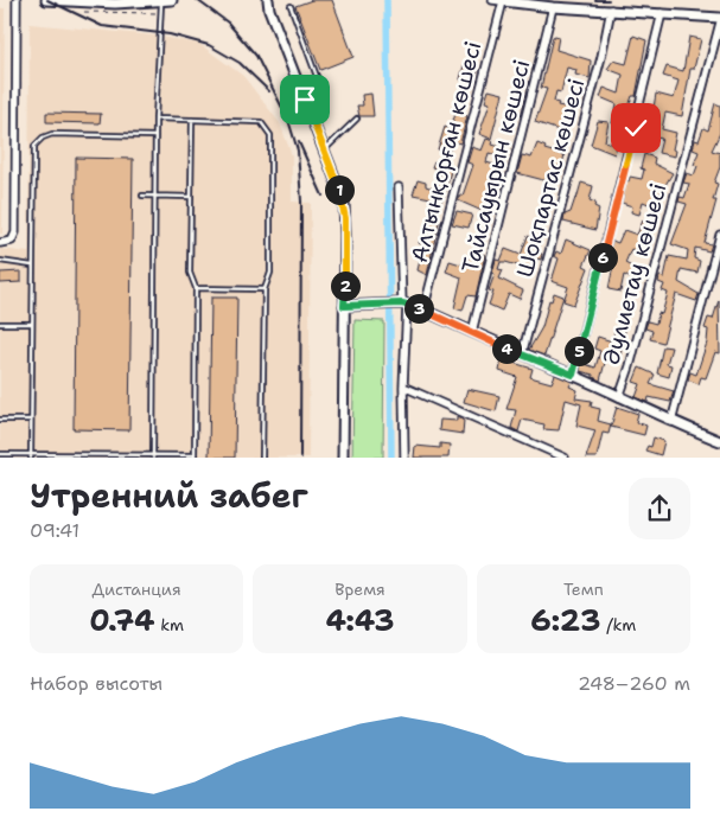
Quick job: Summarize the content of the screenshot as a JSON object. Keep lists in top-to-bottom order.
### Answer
{
  "streets": {
    "street": [
      "Алтынқорған көшесі",
      "Тайсауырын көшесі",
      "Шоқпартас көшесі",
      "Әулиетау көшесі"
    ]
  },
  "page": {
    "pins": [
      "1",
      "6",
      "2",
      "3",
      "4",
      "5"
    ],
    "heading": ["Утренний забег", "09:41"],
    "stats": [
      ["Дистанция", "0.74 km"],
      ["Время", "4:43"],
      ["Темп", "6:23 /km"]
    ],
    "chart": ["Набор высоты", "248–260 m"]
  }
}
